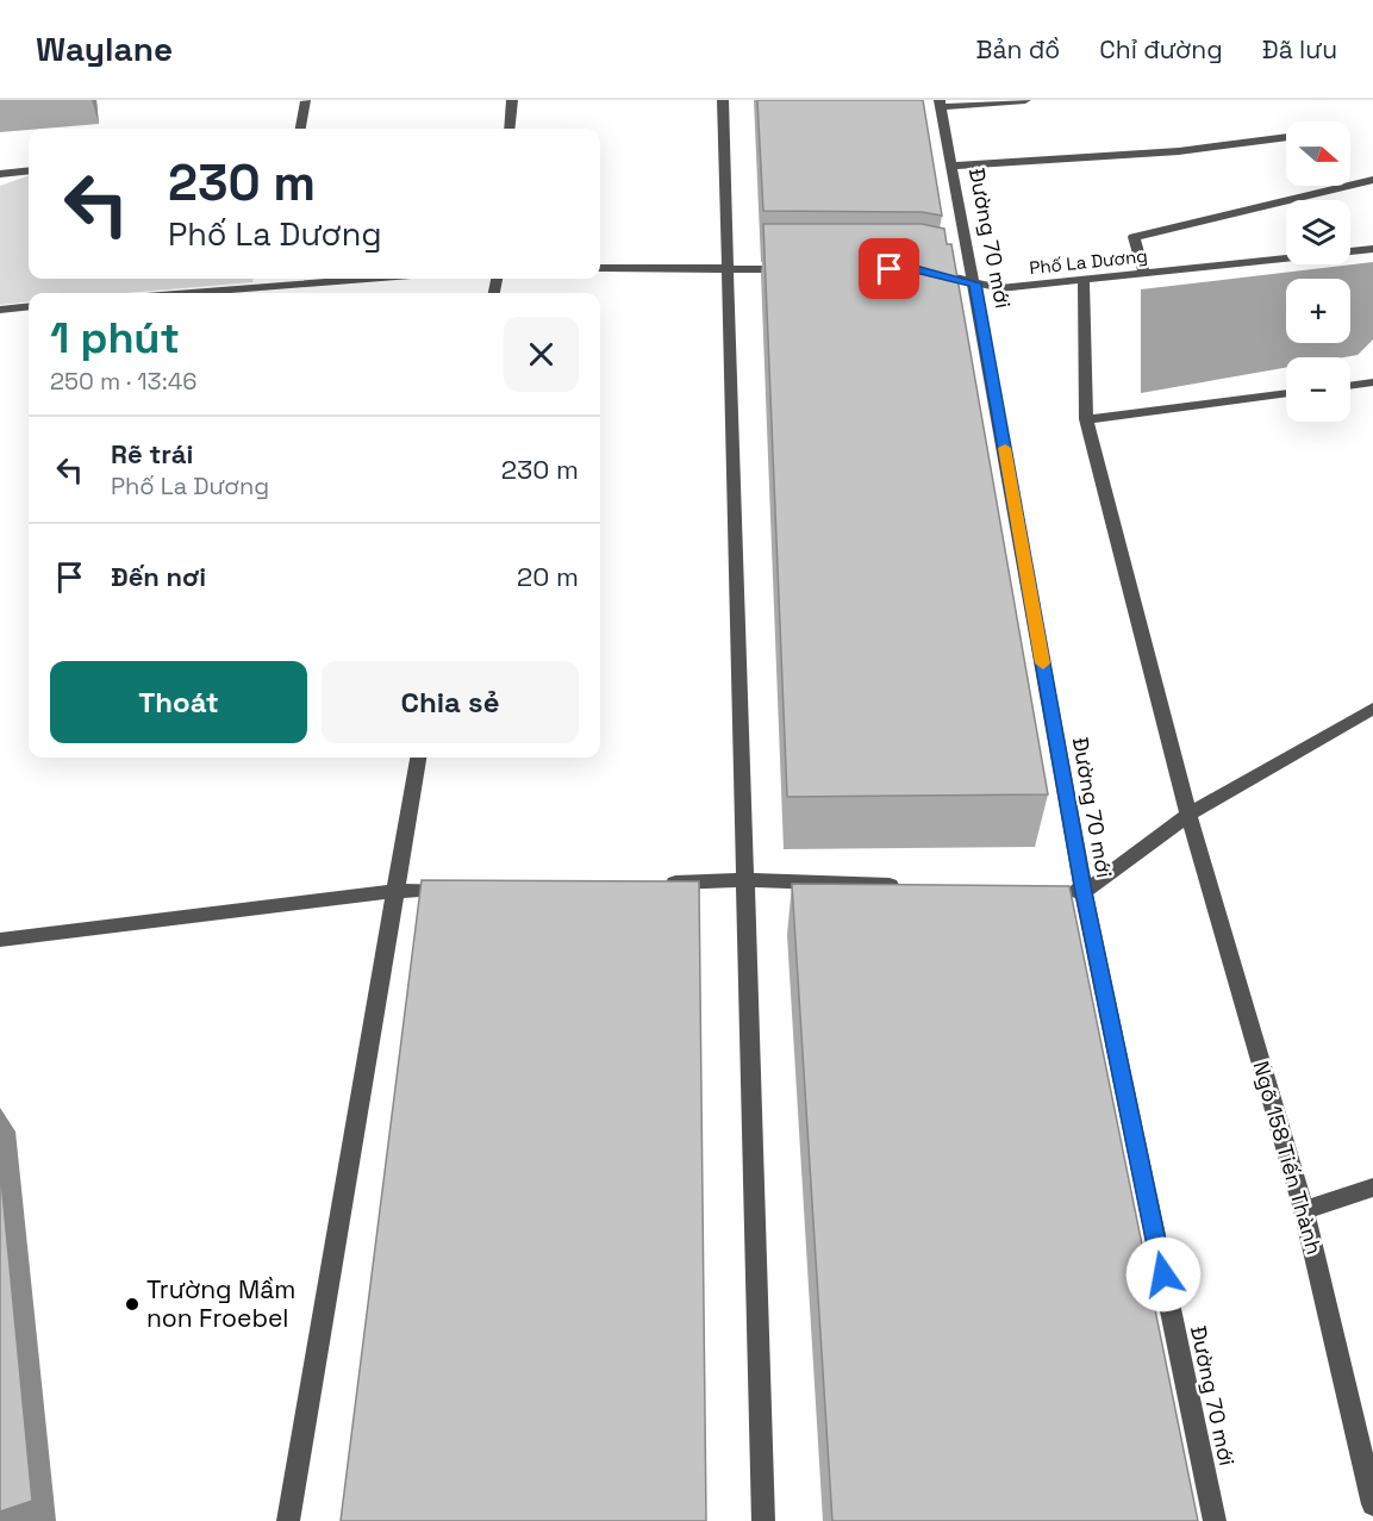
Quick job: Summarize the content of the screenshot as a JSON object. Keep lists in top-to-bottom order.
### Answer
{
  "streets": {
    "street": ["Đường 70 mới", "Phố La Dương", "Ngõ 158 Tiến Thành"]
  },
  "crossings": [
    ["Đường 70 mới", "Phố La Dương"],
    ["Phố La Dương", "Ngõ 158 Tiến Thành"]
  ],
  "places": ["Trường Mầm non Froebel"],
  "north": "right",
  "page": {
    "header": "Waylane",
    "nav": ["Bản đồ", "Chỉ đường", "Đã lưu"],
    "map_buttons": ["+", "−"],
    "turn": ["230 m", "Phố La Dương"],
    "heading": ["1 phút", "250 m · 13:46"],
    "list": [
      {
        "name": "Rẽ trái",
        "note": "Phố La Dương",
        "value": "230 m"
      },
      {
        "name": "Đến nơi",
        "value": "20 m"
      }
    ],
    "buttons": ["Thoát", "Chia sẻ"]
  }
}
